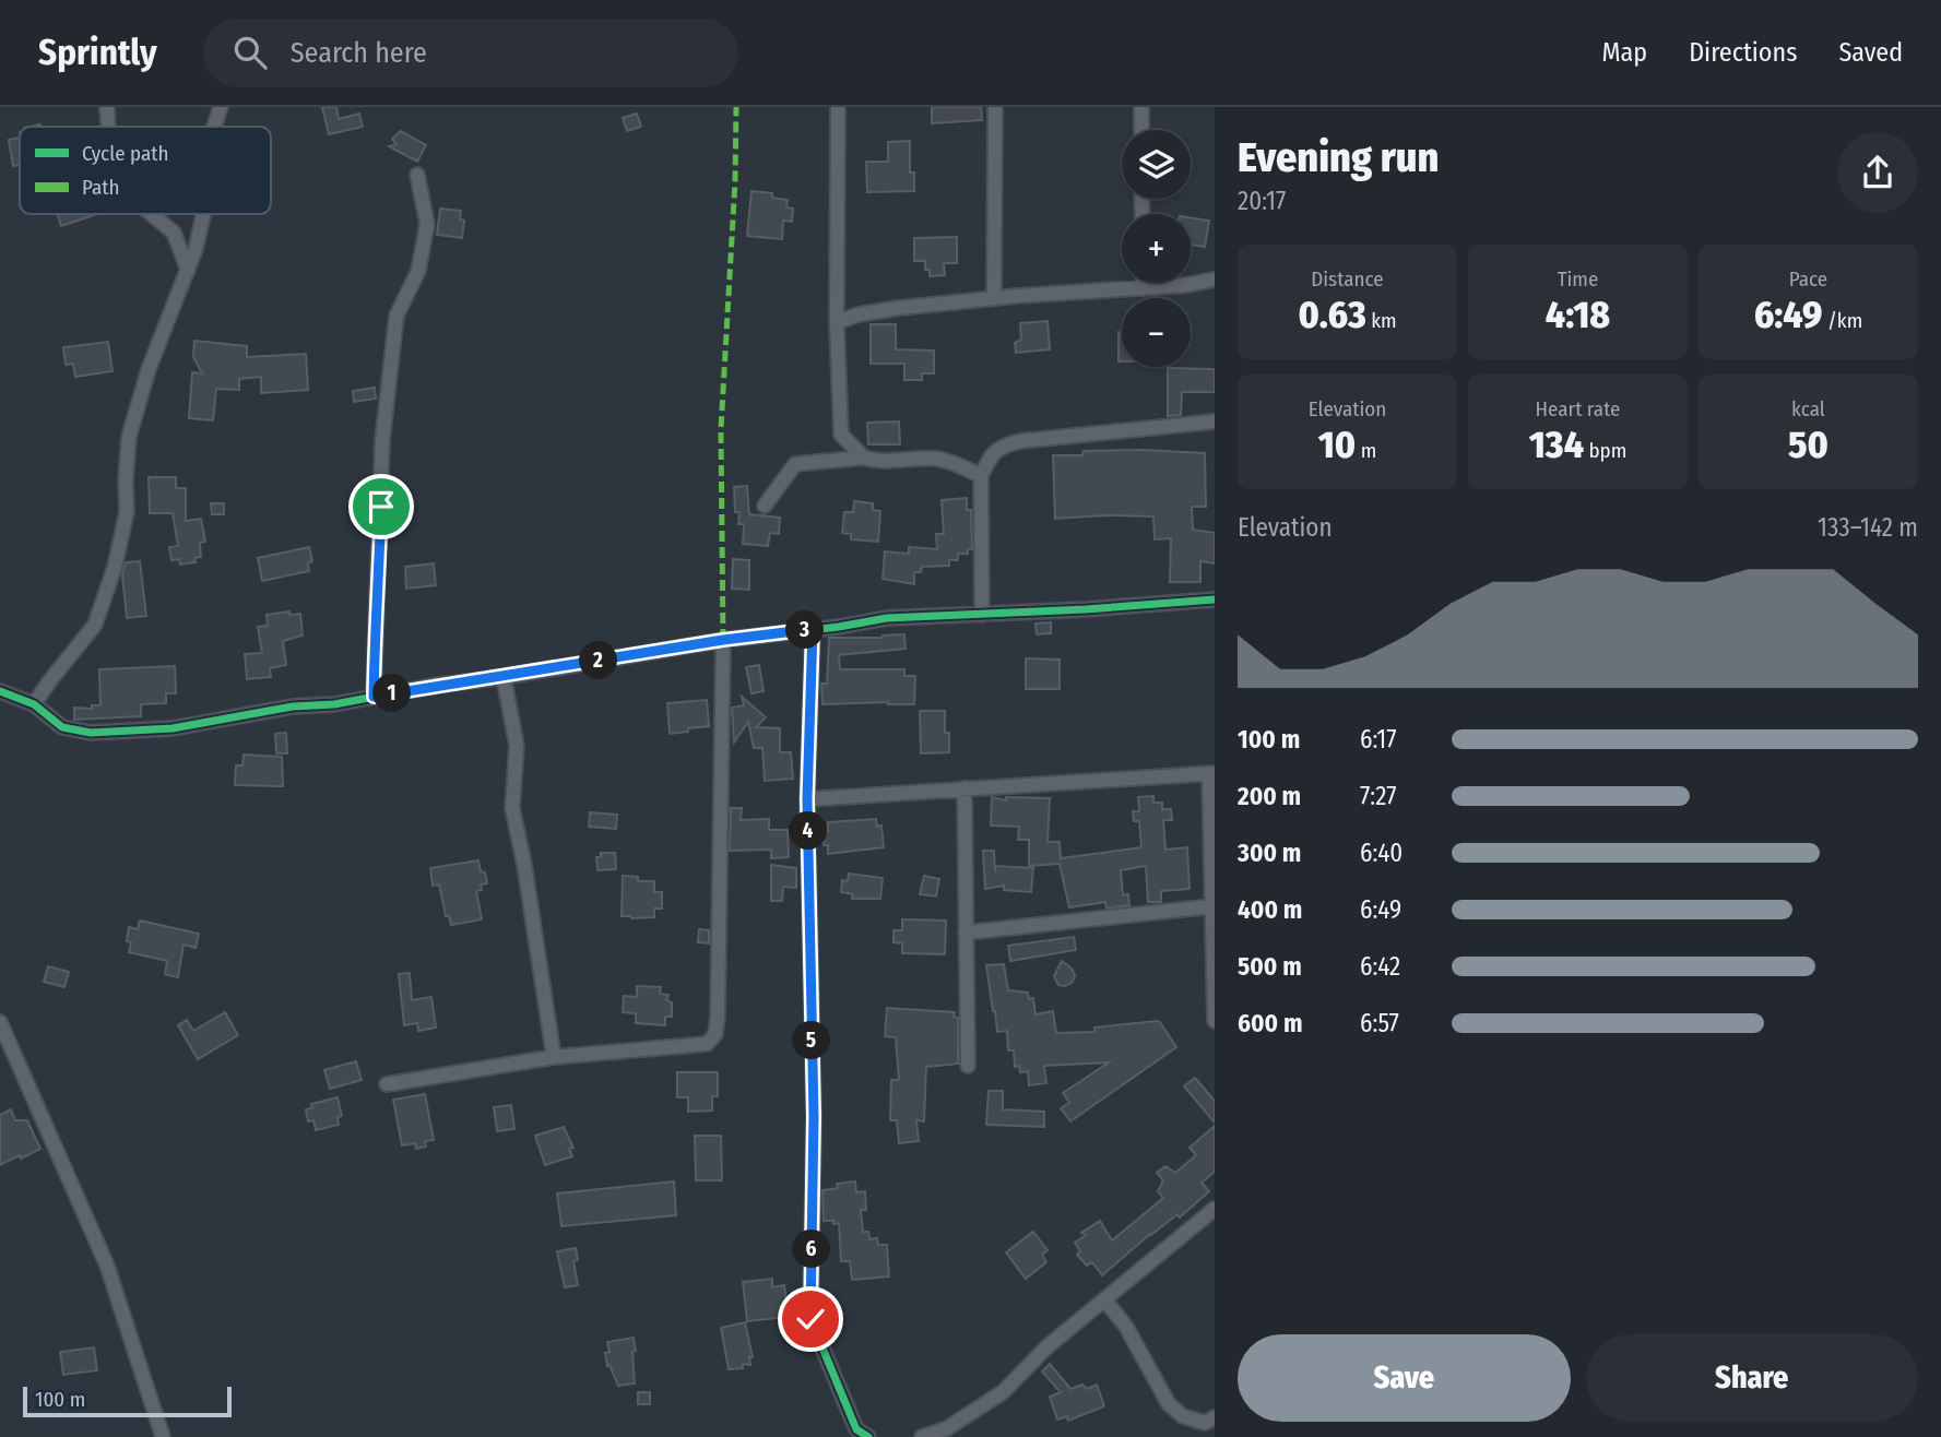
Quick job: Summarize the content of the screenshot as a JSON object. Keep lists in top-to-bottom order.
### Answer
{
  "legend": ["Cycle path", "Path"],
  "scale_bar": "100 m",
  "page": {
    "header": "Sprintly",
    "search": "Search here",
    "nav": ["Map", "Directions", "Saved"],
    "heading": ["Evening run", "20:17"],
    "map_buttons": ["+", "−"],
    "stats": [
      ["Distance", "0.63 km"],
      ["Time", "4:18"],
      ["Pace", "6:49 /km"],
      ["Elevation", "10 m"],
      ["Heart rate", "134 bpm"],
      ["kcal", "50"]
    ],
    "chart": ["Elevation", "133–142 m"],
    "pins": [
      "3",
      "2",
      "1",
      "4",
      "5",
      "6"
    ],
    "list": [
      {
        "name": "100 m",
        "note": "6:17"
      },
      {
        "name": "200 m",
        "note": "7:27"
      },
      {
        "name": "300 m",
        "note": "6:40"
      },
      {
        "name": "400 m",
        "note": "6:49"
      },
      {
        "name": "500 m",
        "note": "6:42"
      },
      {
        "name": "600 m",
        "note": "6:57"
      }
    ],
    "buttons": ["Save", "Share"],
    "scale": "100 m"
  }
}
